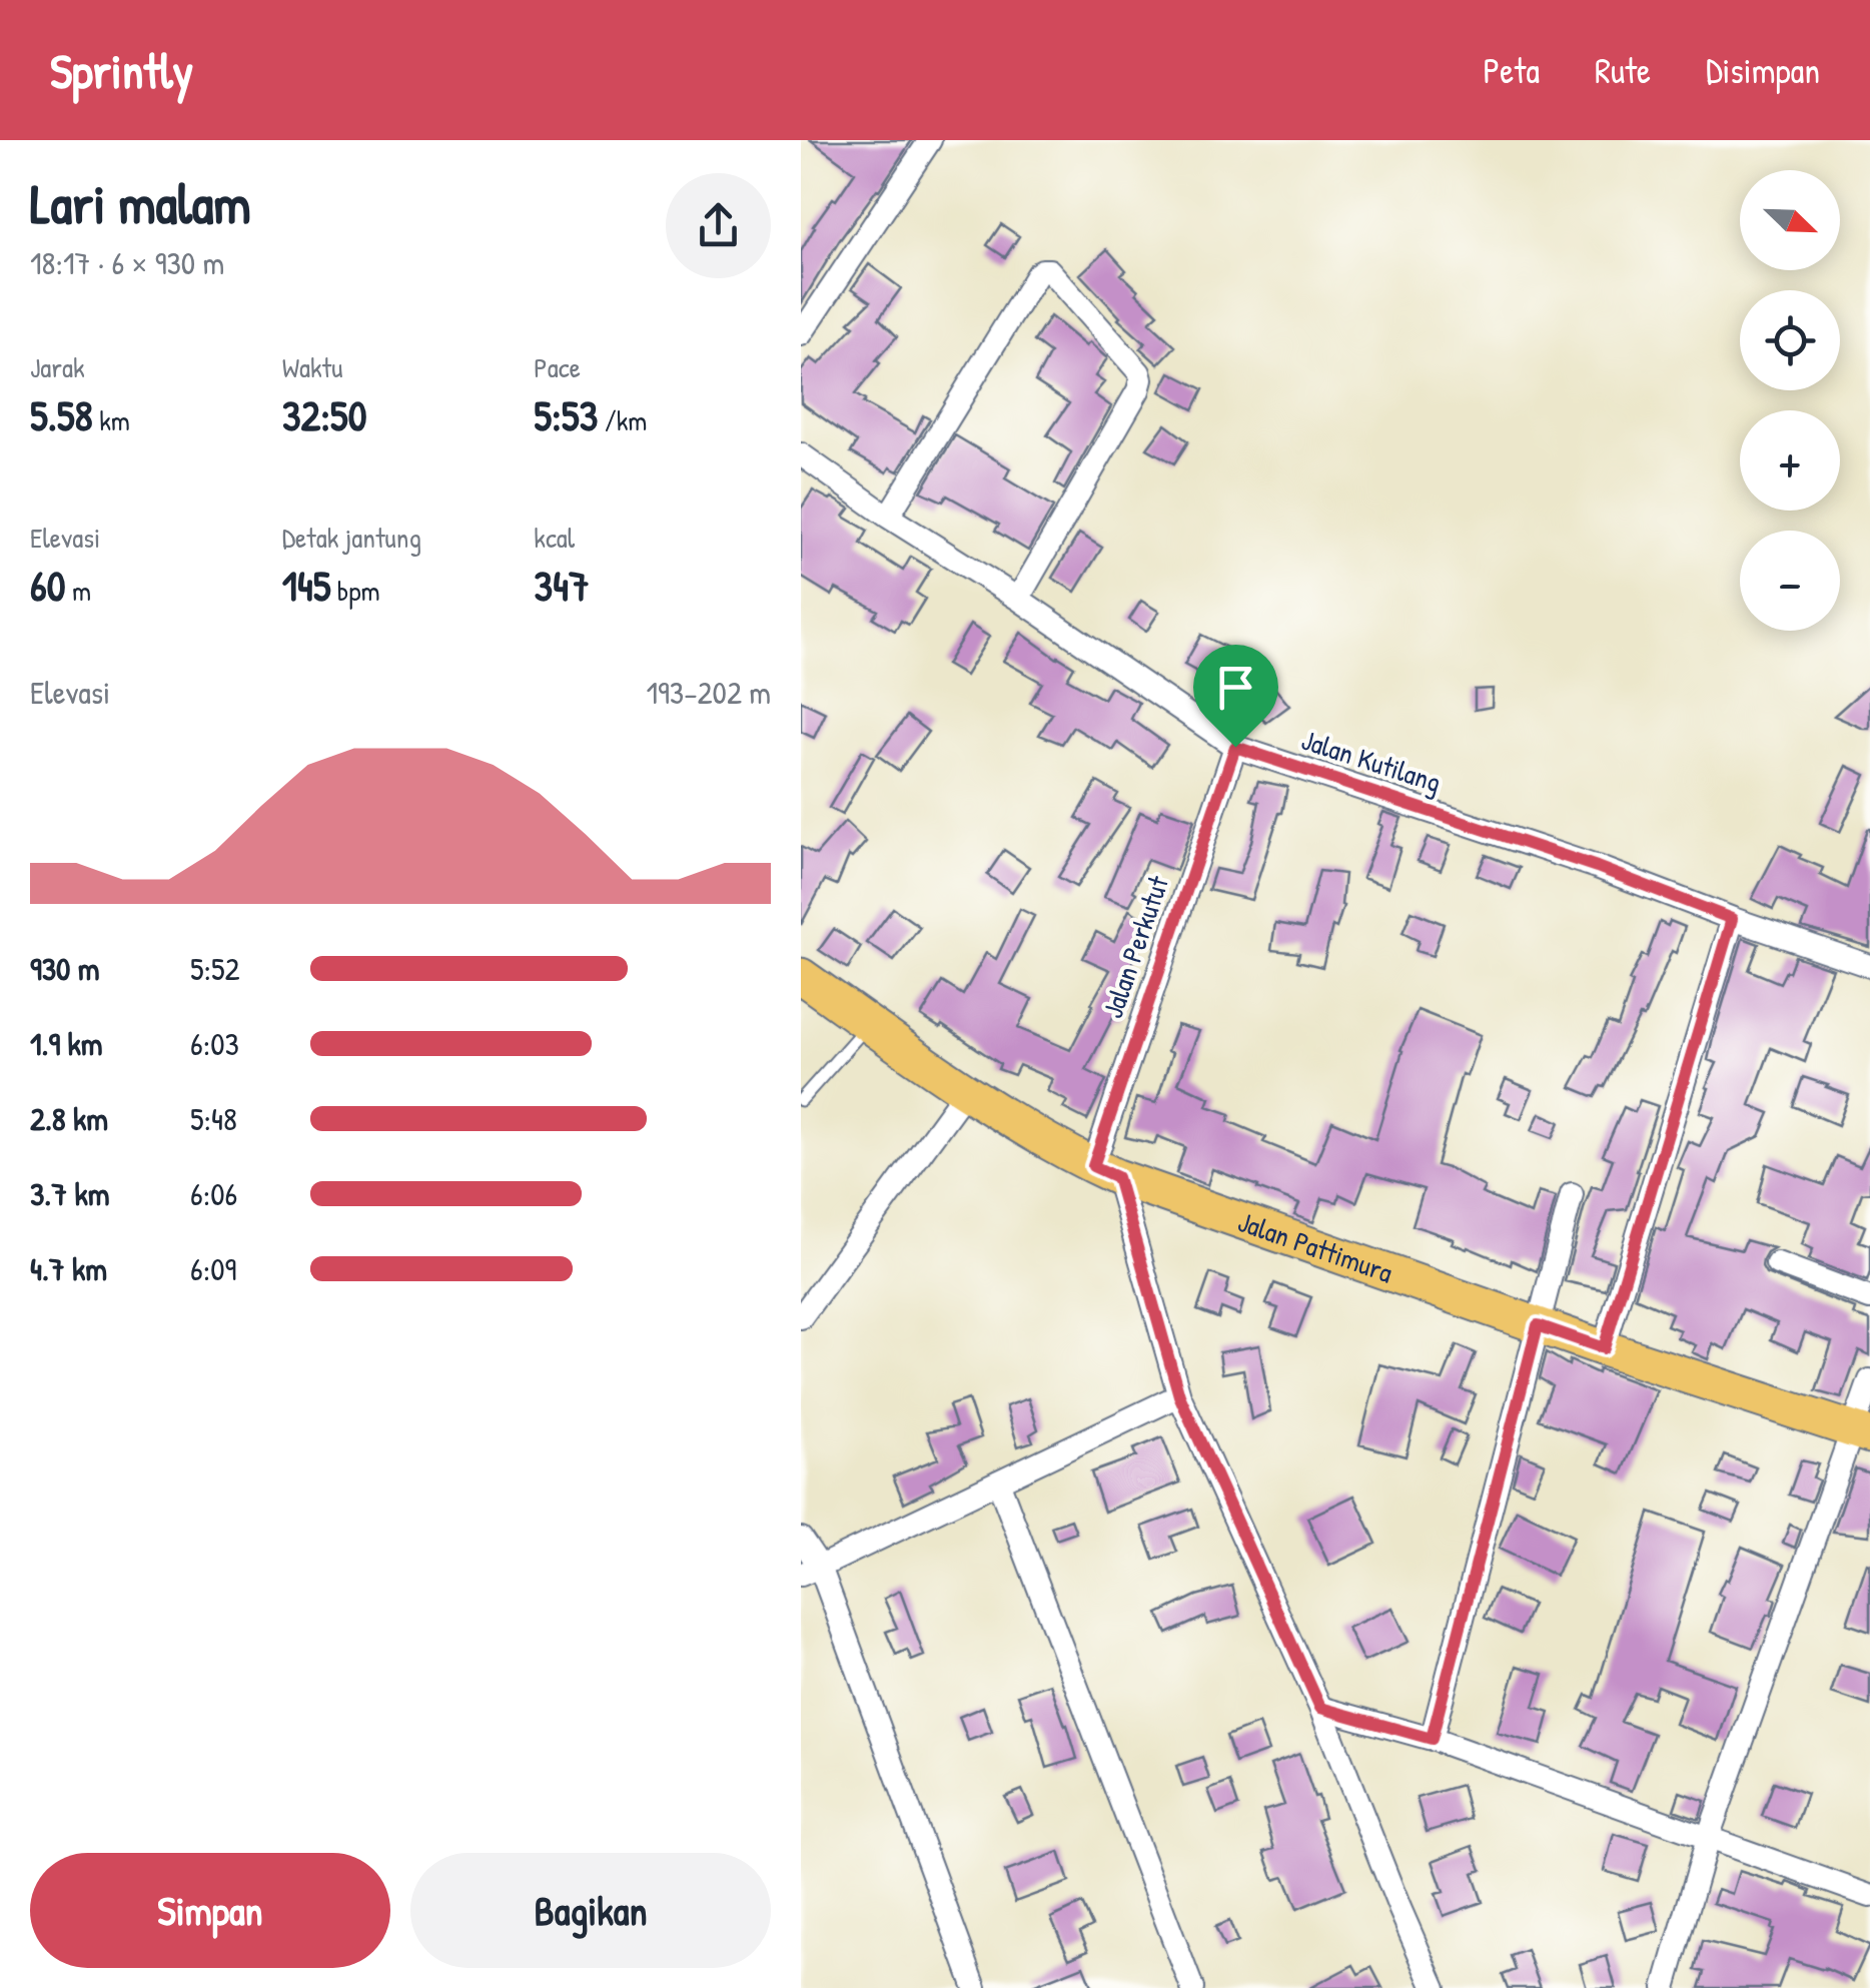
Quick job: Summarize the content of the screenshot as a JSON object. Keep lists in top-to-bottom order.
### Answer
{
  "streets": {
    "main road": ["Jalan Pattimura"],
    "street": ["Jalan Kutilang", "Jalan Perkutut"]
  },
  "crossings": [
    ["Jalan Kutilang", "Jalan Perkutut"],
    ["Jalan Perkutut", "Jalan Pattimura"]
  ],
  "north": "bottom right",
  "page": {
    "header": "Sprintly",
    "nav": ["Peta", "Rute", "Disimpan"],
    "heading": ["Lari malam", "18:17 · 6 × 930 m"],
    "map_buttons": ["+", "−"],
    "stats": [
      ["Jarak", "5.58 km"],
      ["Waktu", "32:50"],
      ["Pace", "5:53 /km"],
      ["Elevasi", "60 m"],
      ["Detak jantung", "145 bpm"],
      ["kcal", "347"]
    ],
    "chart": ["Elevasi", "193–202 m"],
    "list": [
      {
        "name": "930 m",
        "note": "5:52"
      },
      {
        "name": "1.9 km",
        "note": "6:03"
      },
      {
        "name": "2.8 km",
        "note": "5:48"
      },
      {
        "name": "3.7 km",
        "note": "6:06"
      },
      {
        "name": "4.7 km",
        "note": "6:09"
      }
    ],
    "buttons": ["Simpan", "Bagikan"]
  }
}
